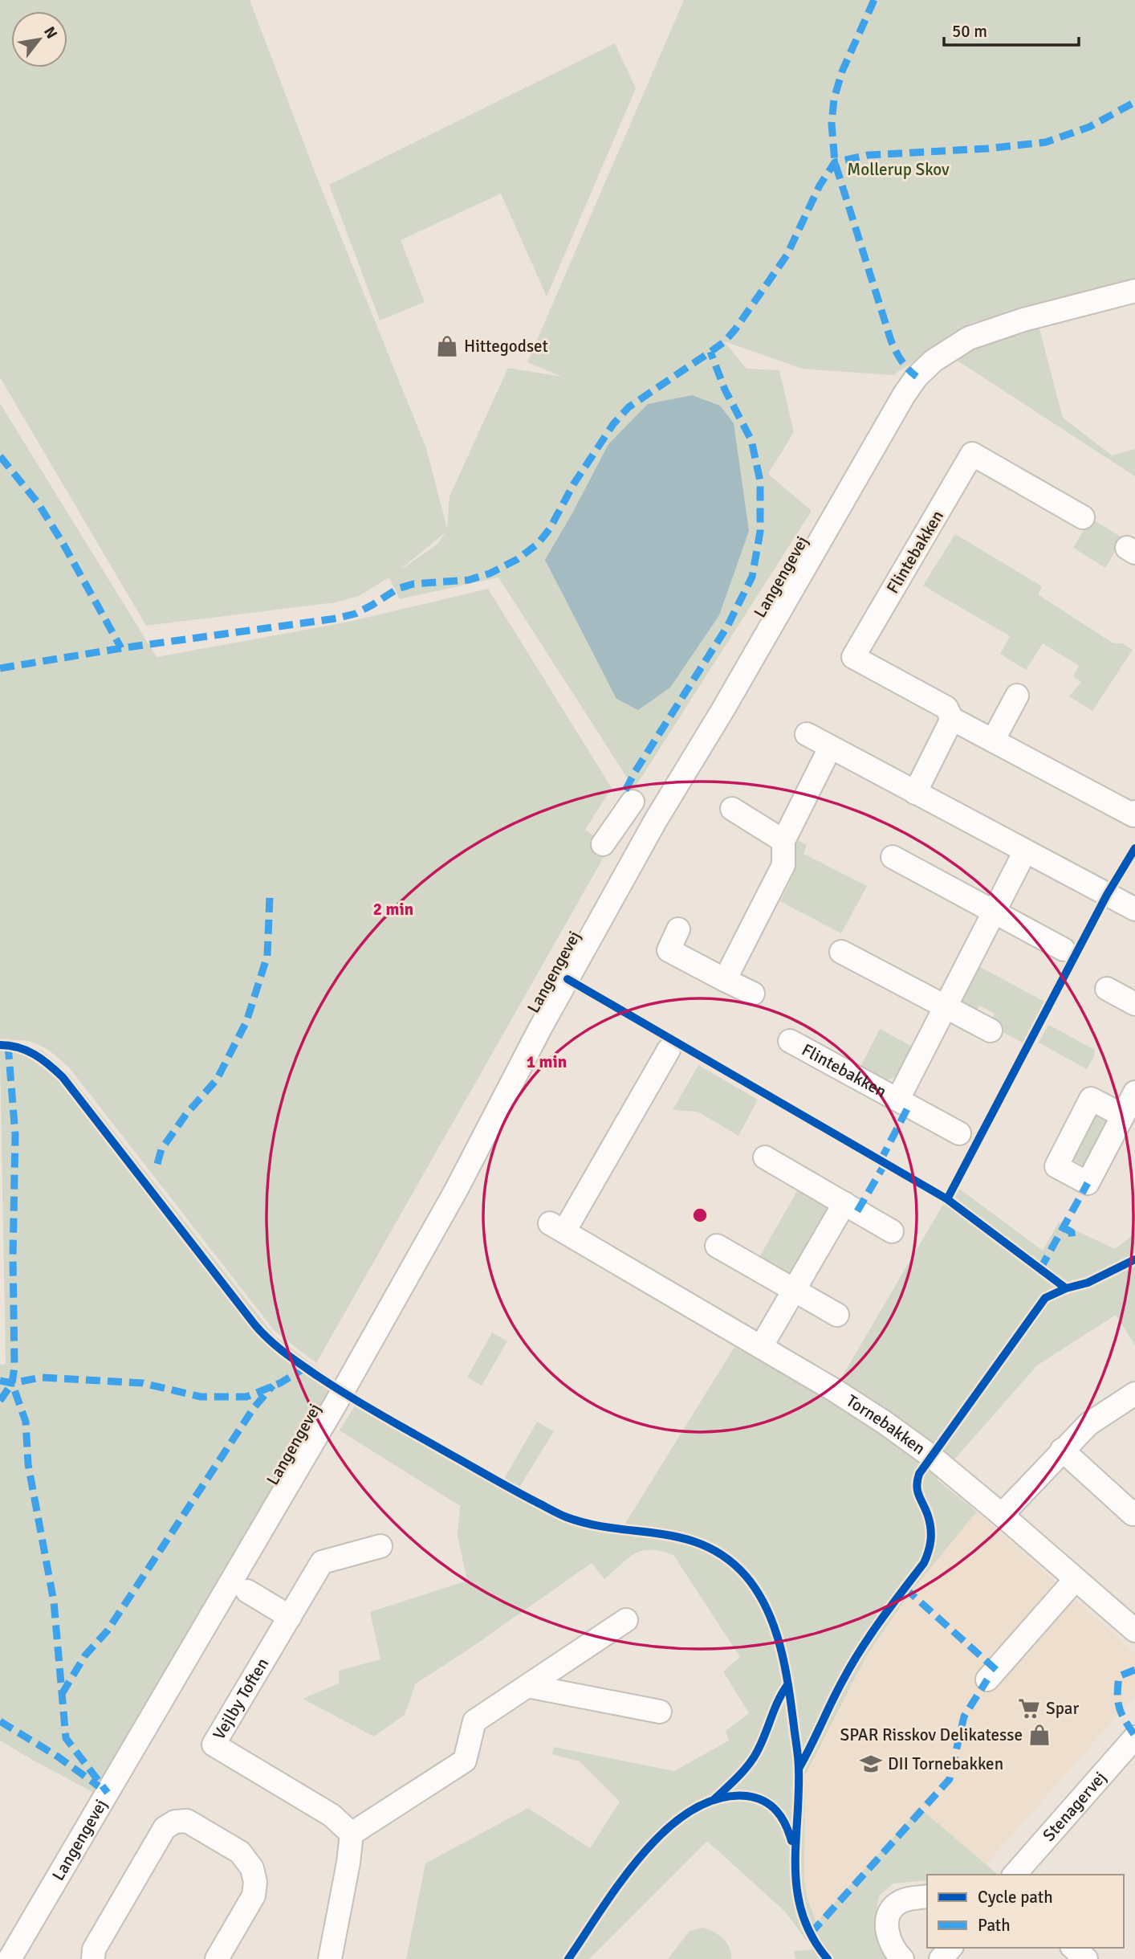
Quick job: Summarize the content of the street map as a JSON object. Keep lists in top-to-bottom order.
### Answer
{
  "streets": {
    "street": [
      "Flintebakken",
      "Langengevej",
      "Tornebakken",
      "Vejlby Toften",
      "Stenagervej"
    ]
  },
  "parks": ["Mollerup Skov"],
  "places": {
    "shop": ["Hittegodset", "SPAR Risskov Delikatesse"],
    "supermarket": ["Spar"],
    "school or university": ["DII Tornebakken"]
  },
  "legend": ["Cycle path", "Path"],
  "scale_bar": "50 m",
  "north": "top right",
  "rings": ["2 min", "1 min"]
}
